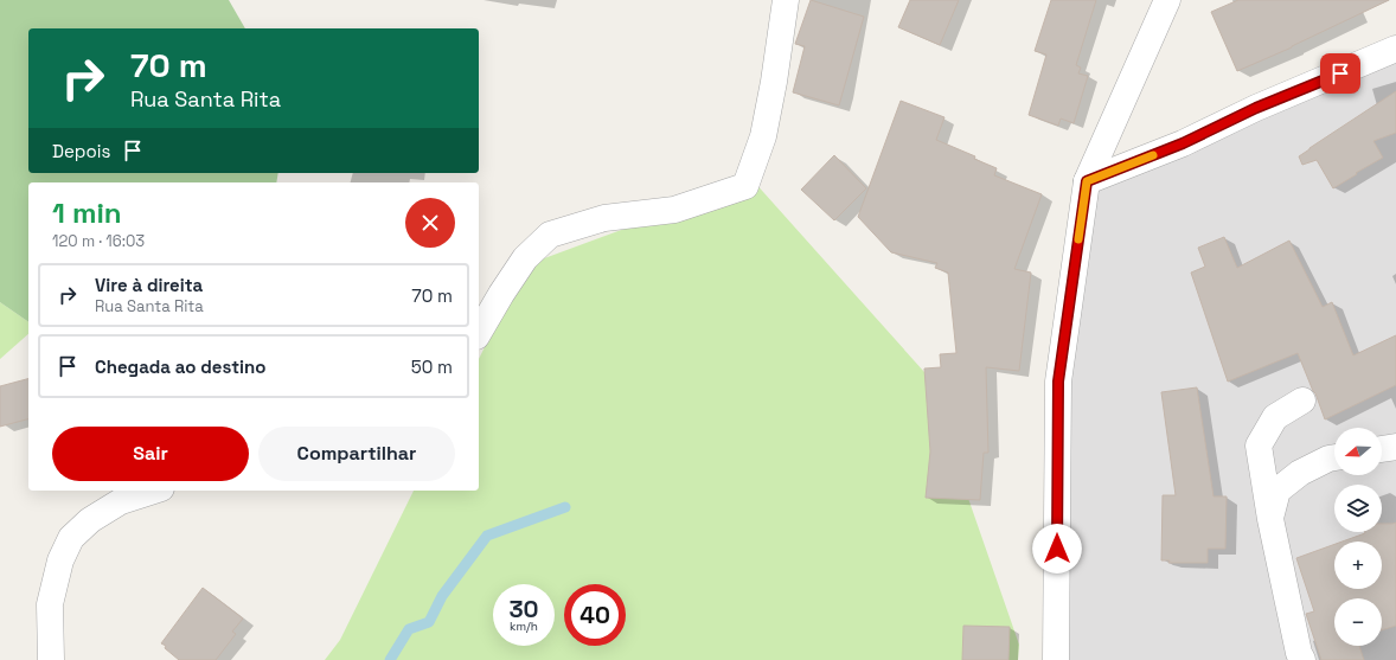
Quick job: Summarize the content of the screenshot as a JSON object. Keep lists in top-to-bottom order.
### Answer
{
  "north": "left",
  "page": {
    "turn": ["70 m", "Rua Santa Rita"],
    "then": "Depois",
    "heading": ["1 min", "120 m · 16:03"],
    "list": [
      {
        "name": "Vire à direita",
        "note": "Rua Santa Rita",
        "value": "70 m"
      },
      {
        "name": "Chegada ao destino",
        "value": "50 m"
      }
    ],
    "buttons": ["Sair", "Compartilhar"],
    "map_buttons": ["+", "−"],
    "speed": "30 km/h",
    "limit": "40"
  }
}
